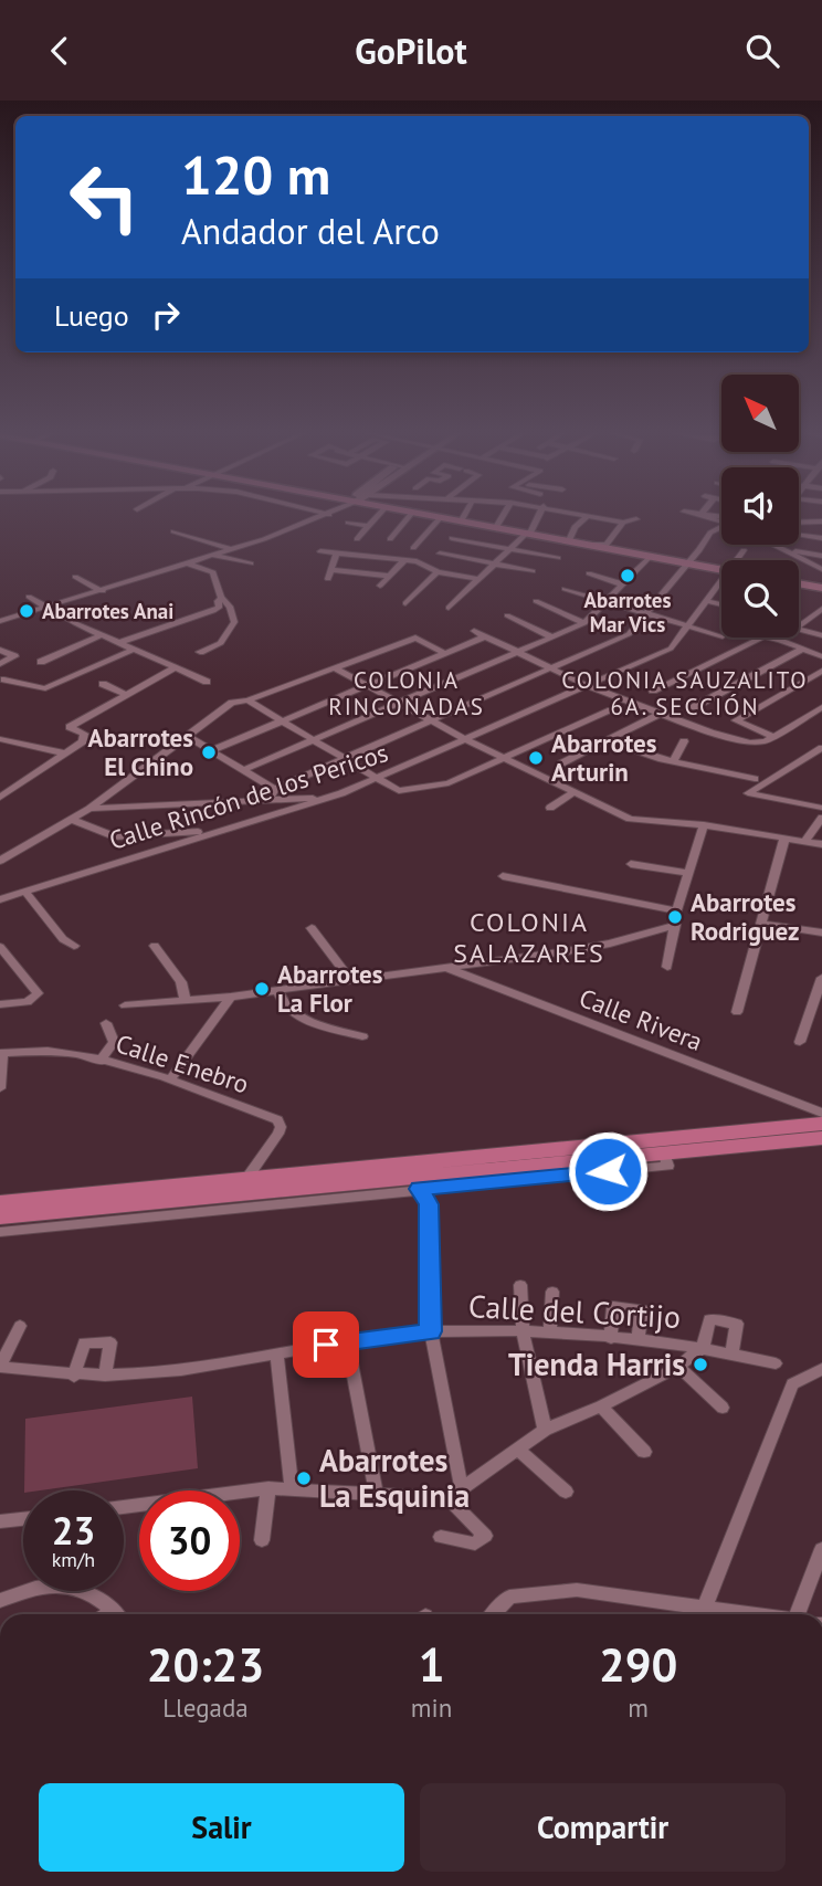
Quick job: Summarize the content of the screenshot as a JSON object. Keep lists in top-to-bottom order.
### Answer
{
  "streets": {
    "street": [
      "Calle Rincón de los Pericos",
      "Calle Rivera",
      "Calle Enebro",
      "Calle del Cortijo"
    ]
  },
  "districts": ["COLONIA RINCONADAS", "COLONIA SAUZALITO 6A. SECCIÓN", "COLONIA SALAZARES"],
  "places": [
    "Abarrotes Mar Vics",
    "Abarrotes Anai",
    "Abarrotes El Chino",
    "Abarrotes Arturin",
    "Abarrotes Rodriguez",
    "Abarrotes La Flor",
    "Tienda Harris",
    "Abarrotes La Esquinia"
  ],
  "north": "top left",
  "page": {
    "header": "GoPilot",
    "turn": ["120 m", "Andador del Arco"],
    "then": "Luego",
    "speed": "23 km/h",
    "limit": "30",
    "eta": [
      "20:23",
      "Llegada",
      "1",
      "min",
      "290",
      "m"
    ],
    "buttons": ["Salir", "Compartir"]
  }
}
